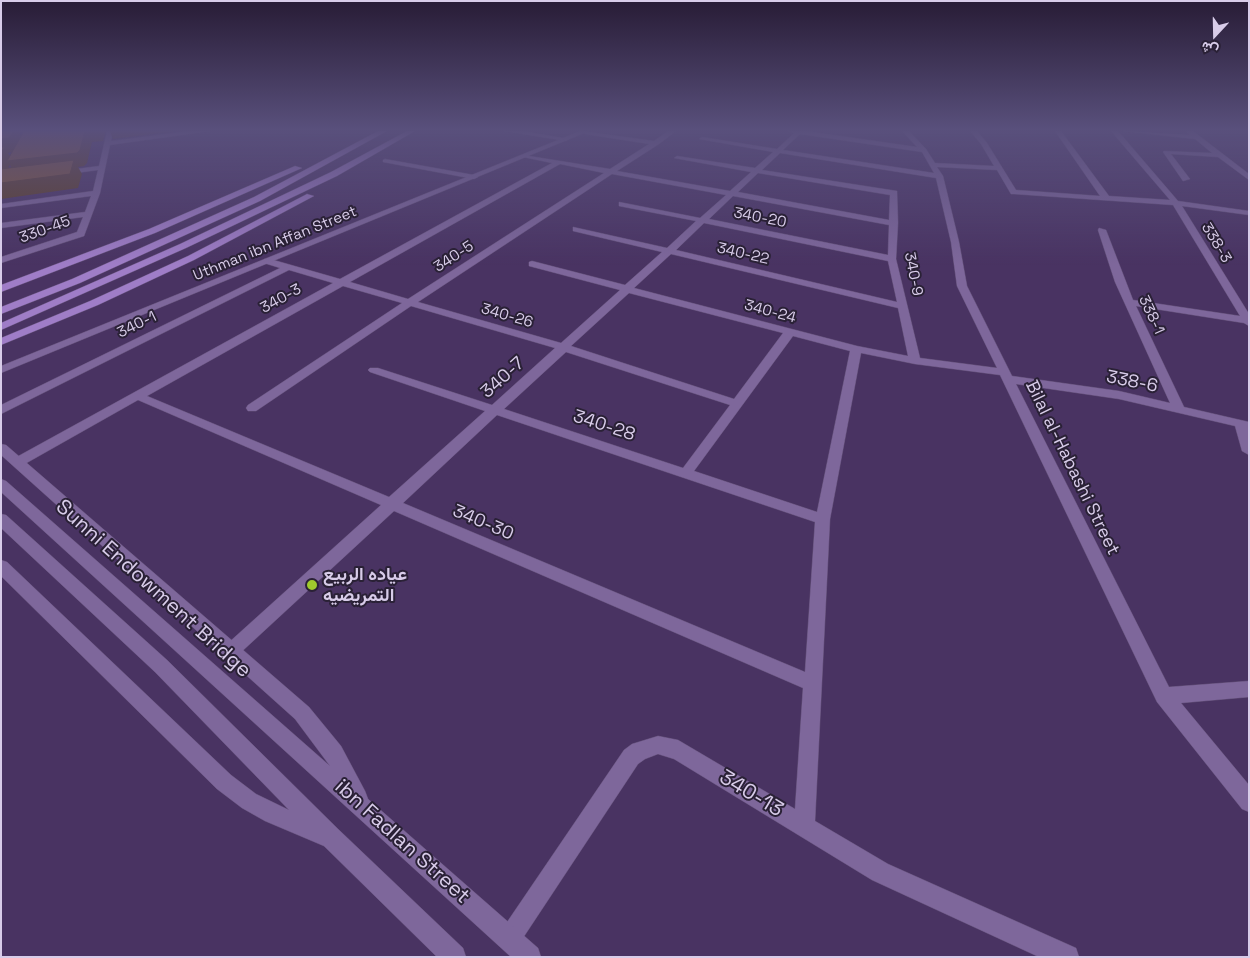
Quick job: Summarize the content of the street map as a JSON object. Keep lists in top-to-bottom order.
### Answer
{
  "streets": {
    "street": [
      "340-20",
      "330-45",
      "338-3",
      "Uthman ibn Affan Street",
      "340-22",
      "340-5",
      "340-9",
      "340-3",
      "340-24",
      "338-1",
      "340-26",
      "340-1",
      "340-7",
      "338-6",
      "340-28",
      "Bilal al-Habashi Street",
      "340-30",
      "Sunni Endowment Bridge",
      "340-13",
      "ibn Fadlan Street"
    ]
  },
  "crossings": [
    ["340-20", "340-9"],
    ["340-20", "340-7"],
    ["Uthman ibn Affan Street", "340-26"],
    ["340-22", "340-9"],
    ["340-22", "340-7"],
    ["340-5", "340-26"],
    ["340-9", "340-24"],
    ["340-3", "340-26"],
    ["340-3", "340-30"],
    ["340-24", "340-7"],
    ["340-24", "338-6"],
    ["340-24", "Bilal al-Habashi Street"],
    ["338-1", "338-6"],
    ["340-26", "340-1"],
    ["340-26", "340-7"],
    ["340-7", "340-28"],
    ["340-7", "340-30"],
    ["338-6", "Bilal al-Habashi Street"],
    ["Sunni Endowment Bridge", "ibn Fadlan Street"],
    ["340-13", "ibn Fadlan Street"]
  ],
  "places": ["عياده الربيع التمريضيه"],
  "north": "bottom"
}
